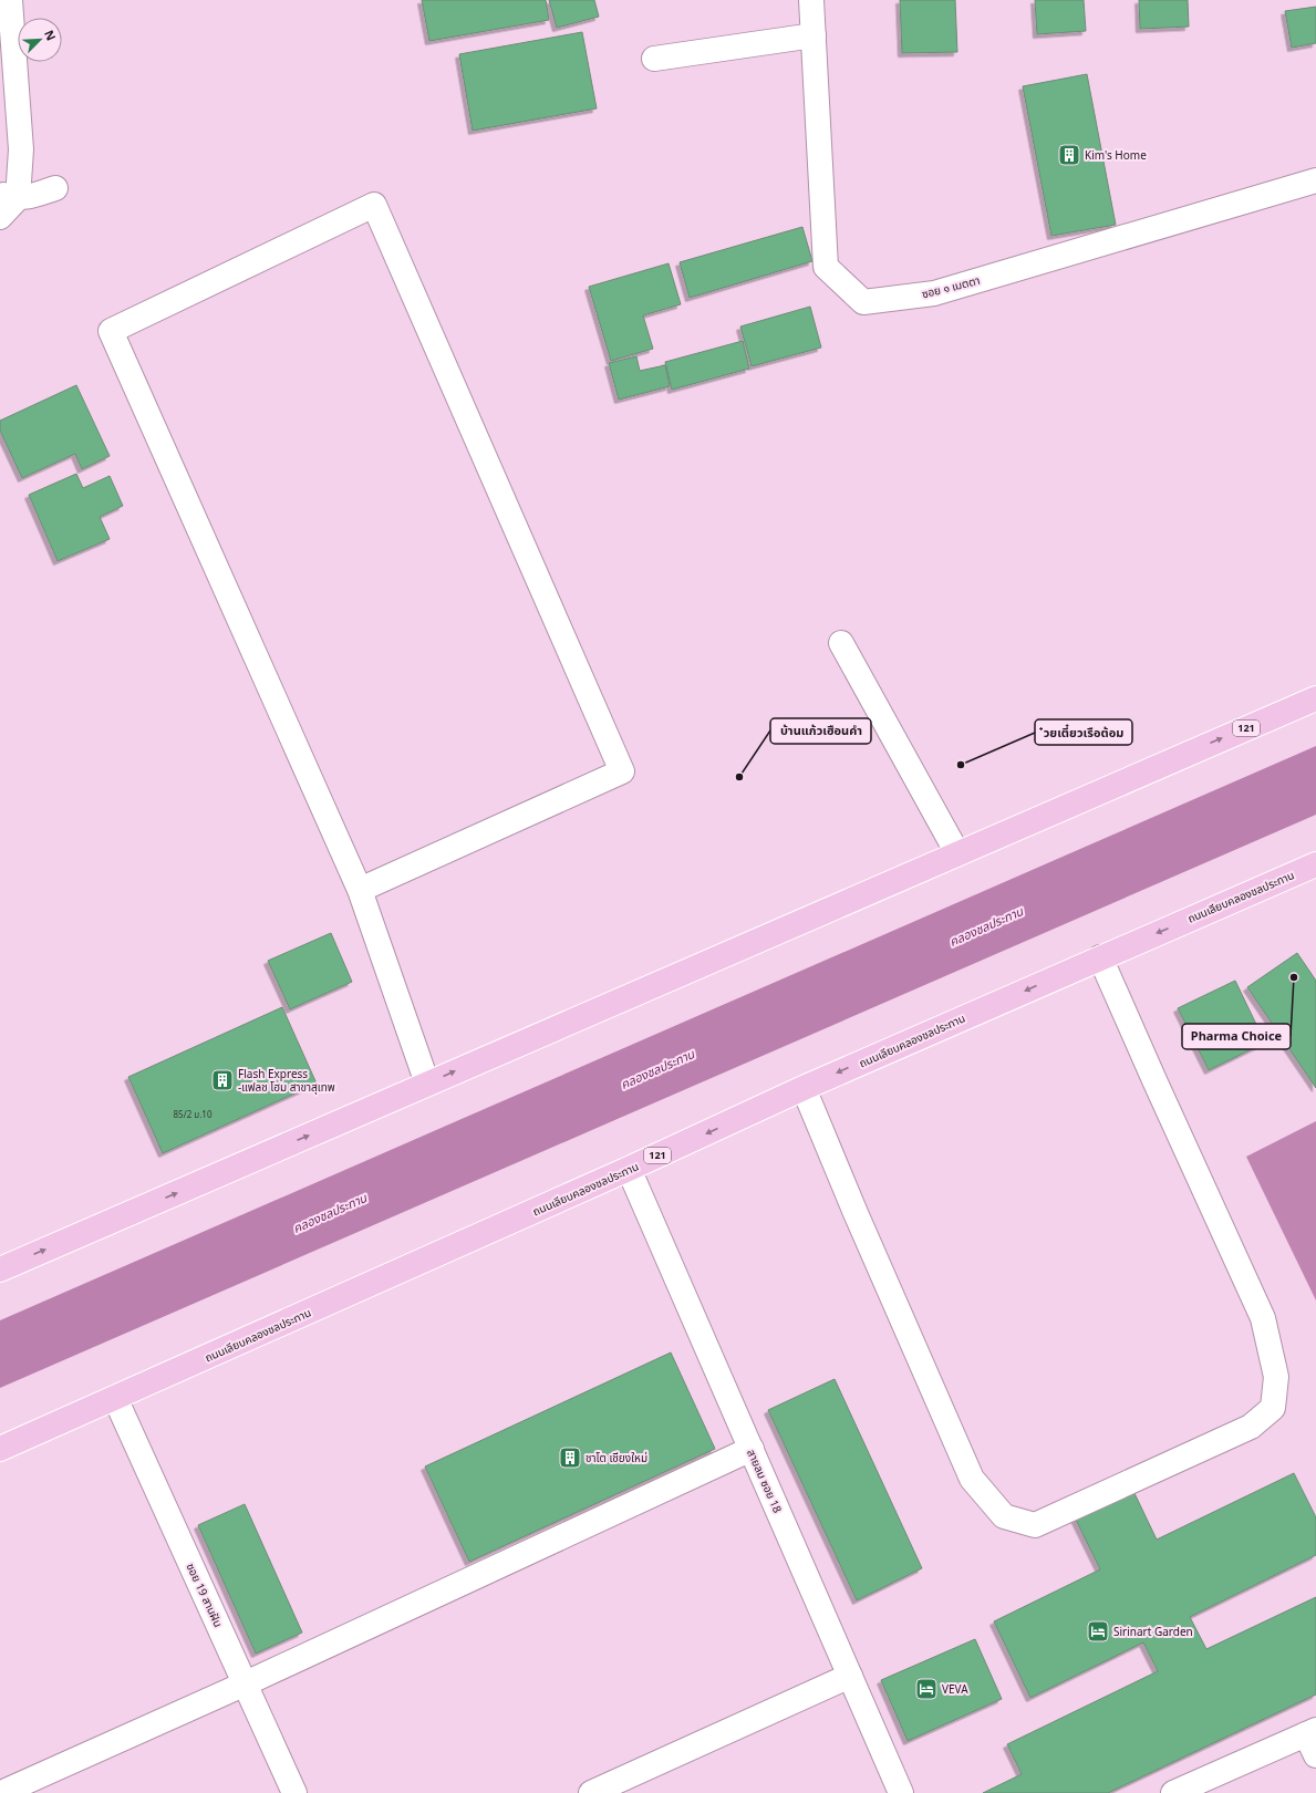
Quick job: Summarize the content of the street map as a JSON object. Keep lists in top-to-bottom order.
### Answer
{
  "streets": {
    "main road": ["121", "ถนนเลียบคลองชลประทาน"],
    "street": ["ซอย ๑ เมตตา", "สายลม ซอย 18", "ซอย 19 สานฝัน"]
  },
  "crossings": [
    ["ถนนเลียบคลองชลประทาน", "สายลม ซอย 18"],
    ["ถนนเลียบคลองชลประทาน", "ซอย 19 สานฝัน"]
  ],
  "water": ["คลองชลประทาน"],
  "places": {
    "building": ["Kim's Home", "Flash Express -แฟลช โฮม สาขาสุเทพ", "ชาโต เชียงใหม่"],
    "other": ["๋วยเตี๋ยวเรือต้อม", "บ้านแก้วเฮือนคำ", "Pharma Choice"],
    "hotel": ["Sirinart Garden", "VEVA"]
  },
  "house_numbers": ["85/2 ม.10"],
  "north": "top right"
}
